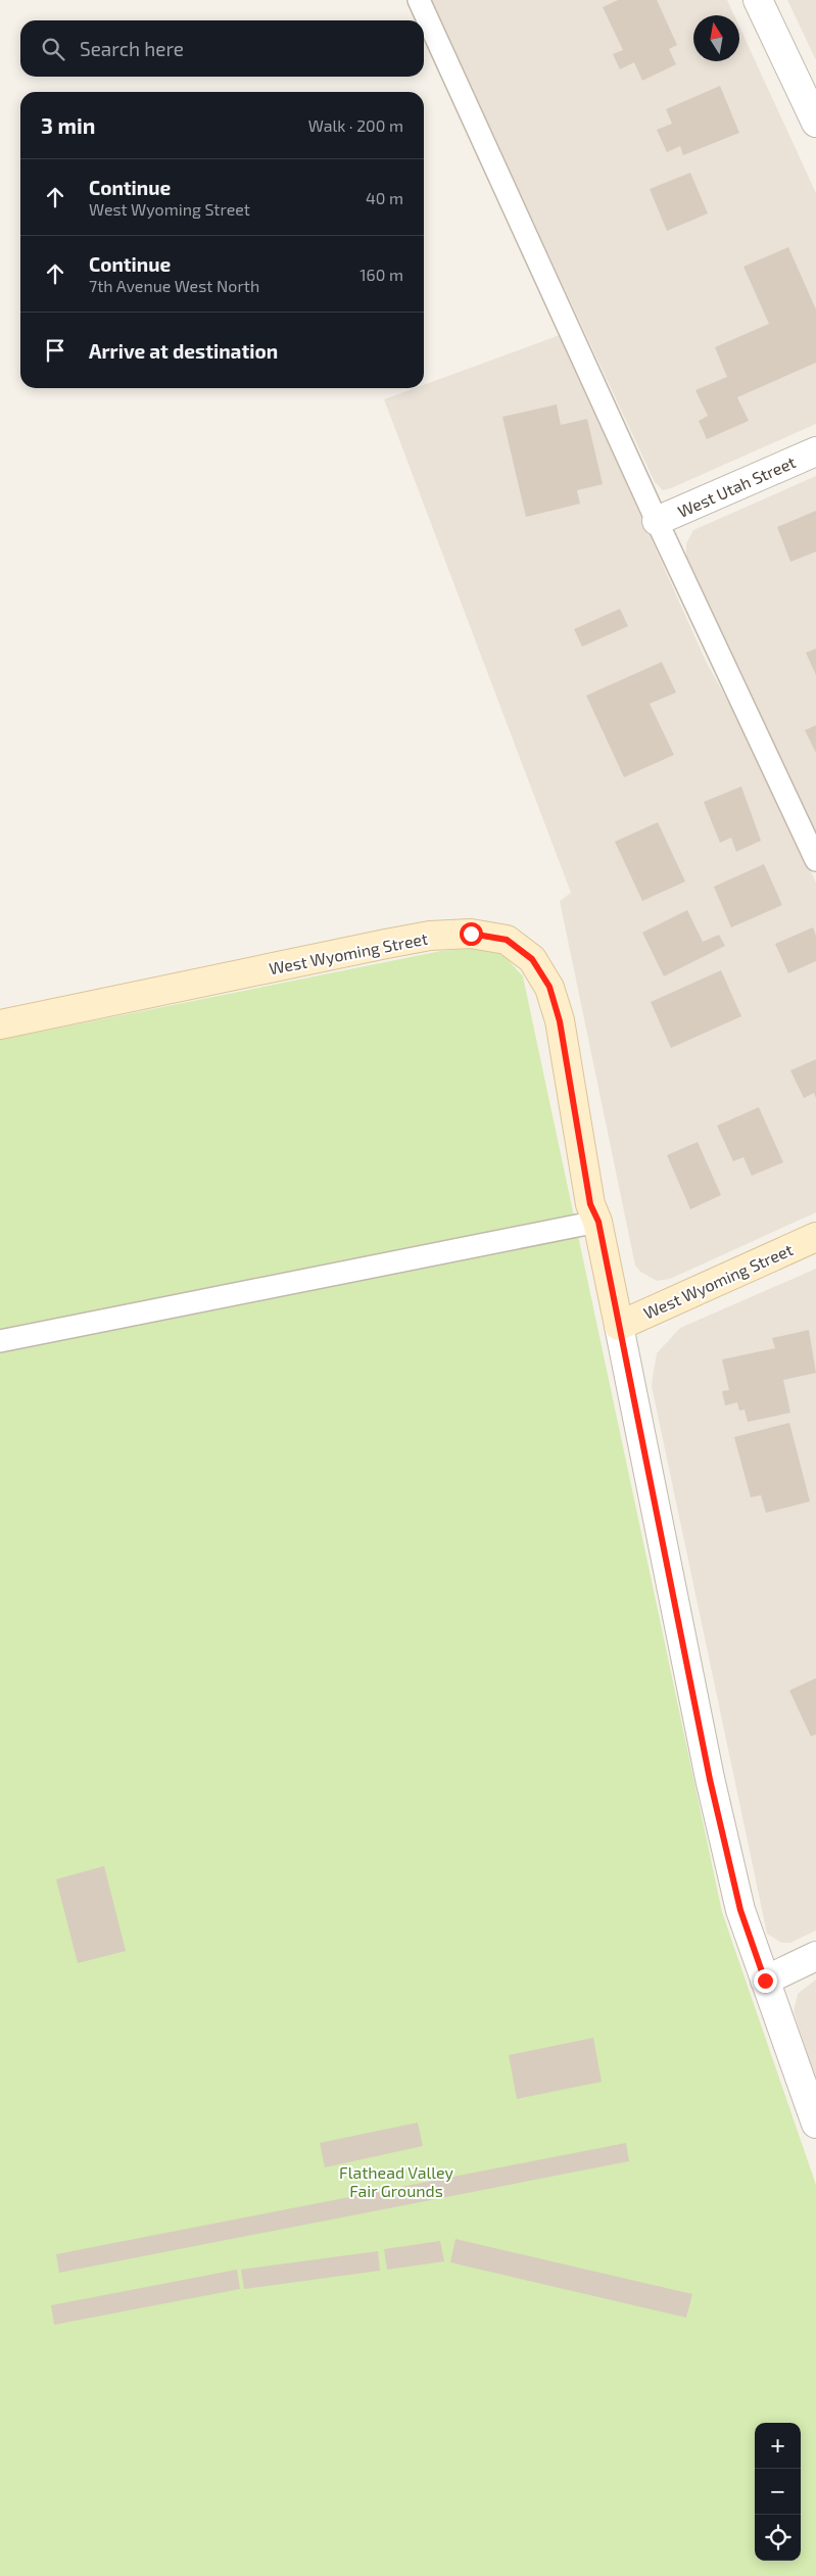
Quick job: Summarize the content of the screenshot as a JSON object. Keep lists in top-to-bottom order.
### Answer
{
  "streets": {
    "street": ["West Utah Street", "West Wyoming Street"]
  },
  "parks": ["Flathead Valley Fair Grounds"],
  "north": "top",
  "page": {
    "search": "Search here",
    "heading": ["3 min", "Walk · 200 m"],
    "list": [
      ["Continue", "West Wyoming Street", "40 m"],
      ["Continue", "7th Avenue West North", "160 m"],
      "Arrive at destination"
    ],
    "map_buttons": ["+", "−"]
  }
}
